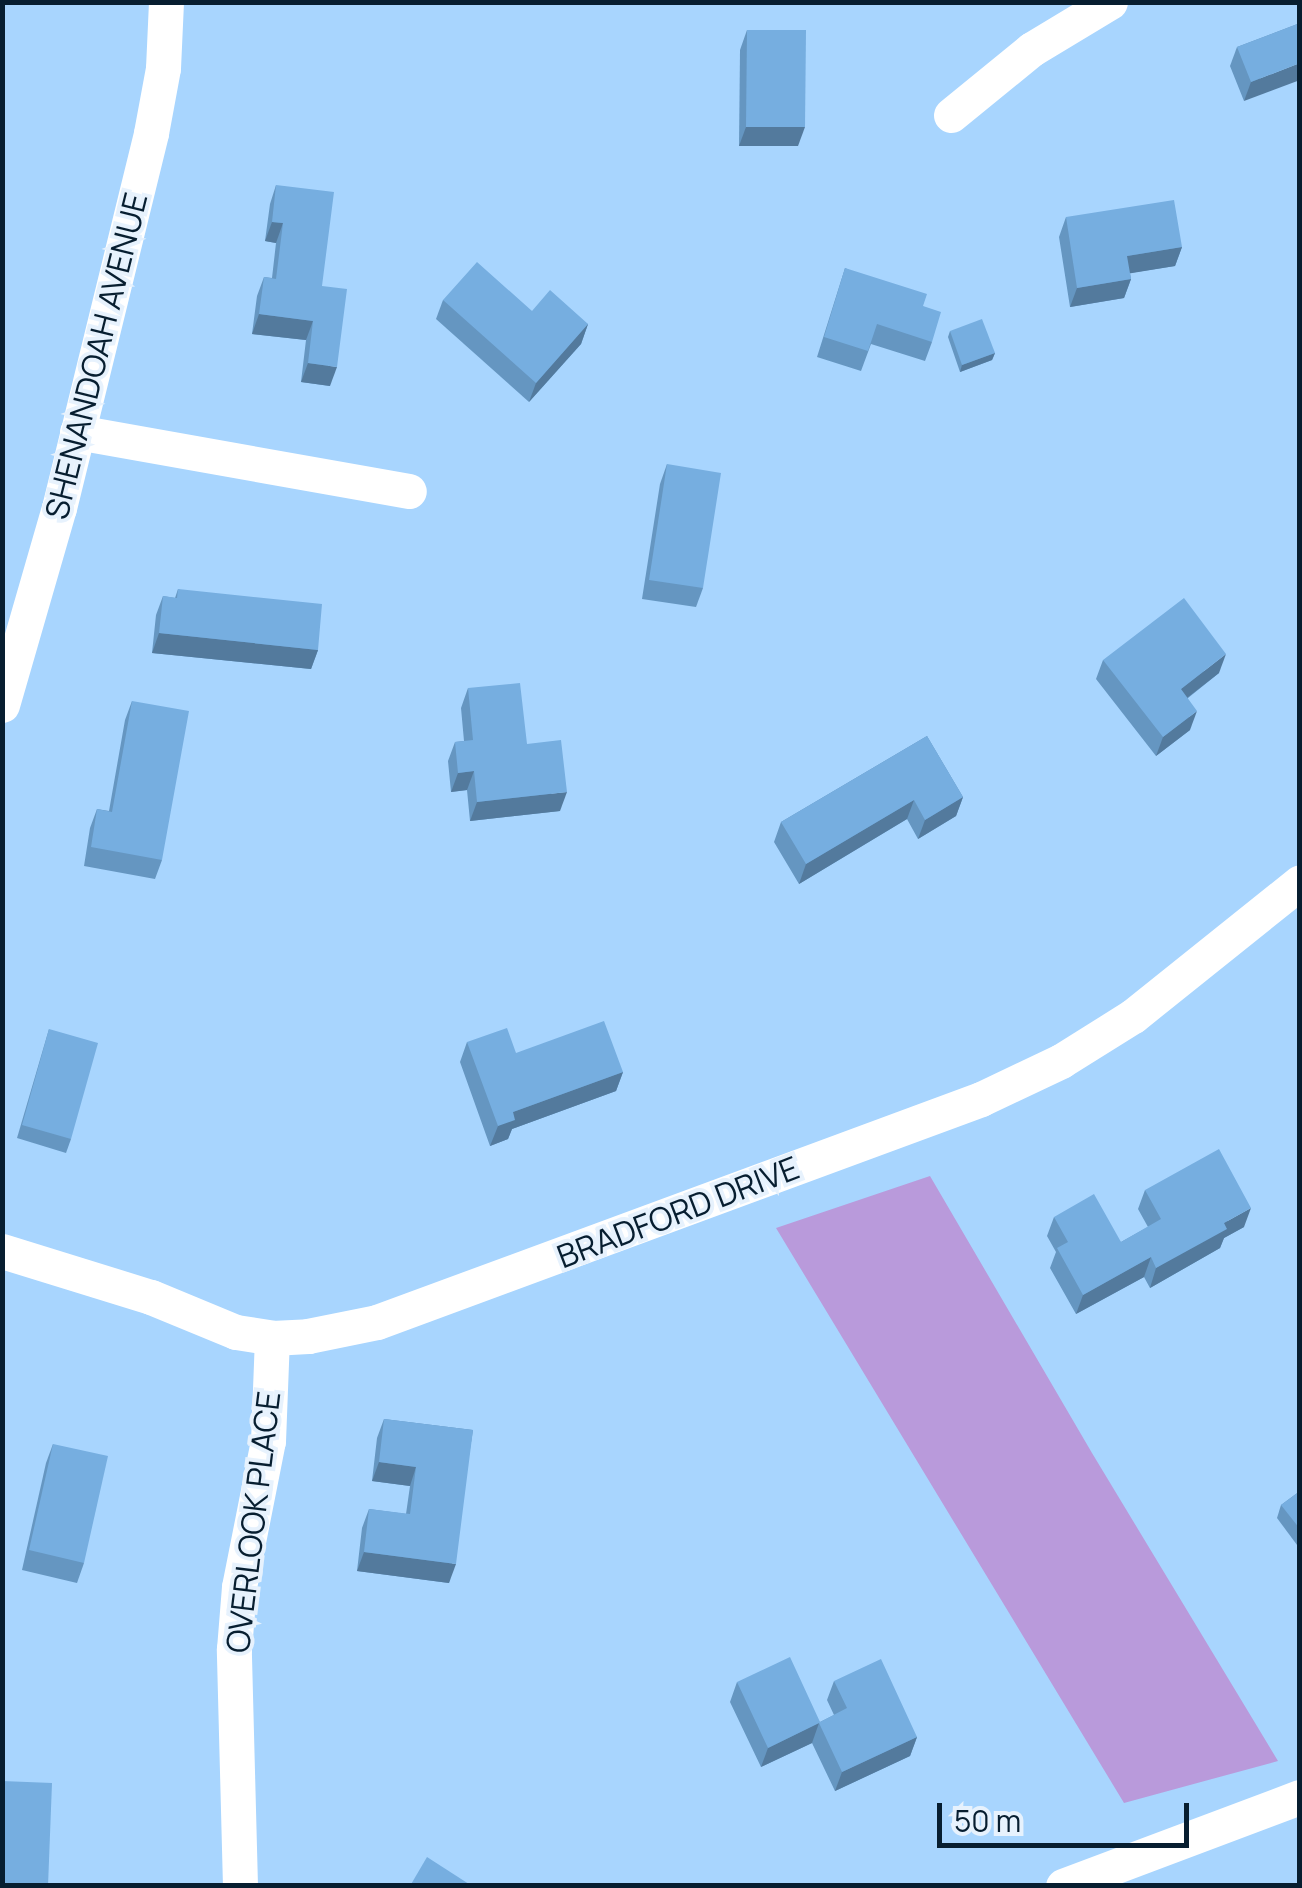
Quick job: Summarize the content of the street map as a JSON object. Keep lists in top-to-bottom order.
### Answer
{
  "streets": {
    "street": ["SHENANDOAH AVENUE", "BRADFORD DRIVE", "OVERLOOK PLACE"]
  },
  "crossings": [
    ["BRADFORD DRIVE", "OVERLOOK PLACE"]
  ],
  "scale_bar": "50 m"
}
